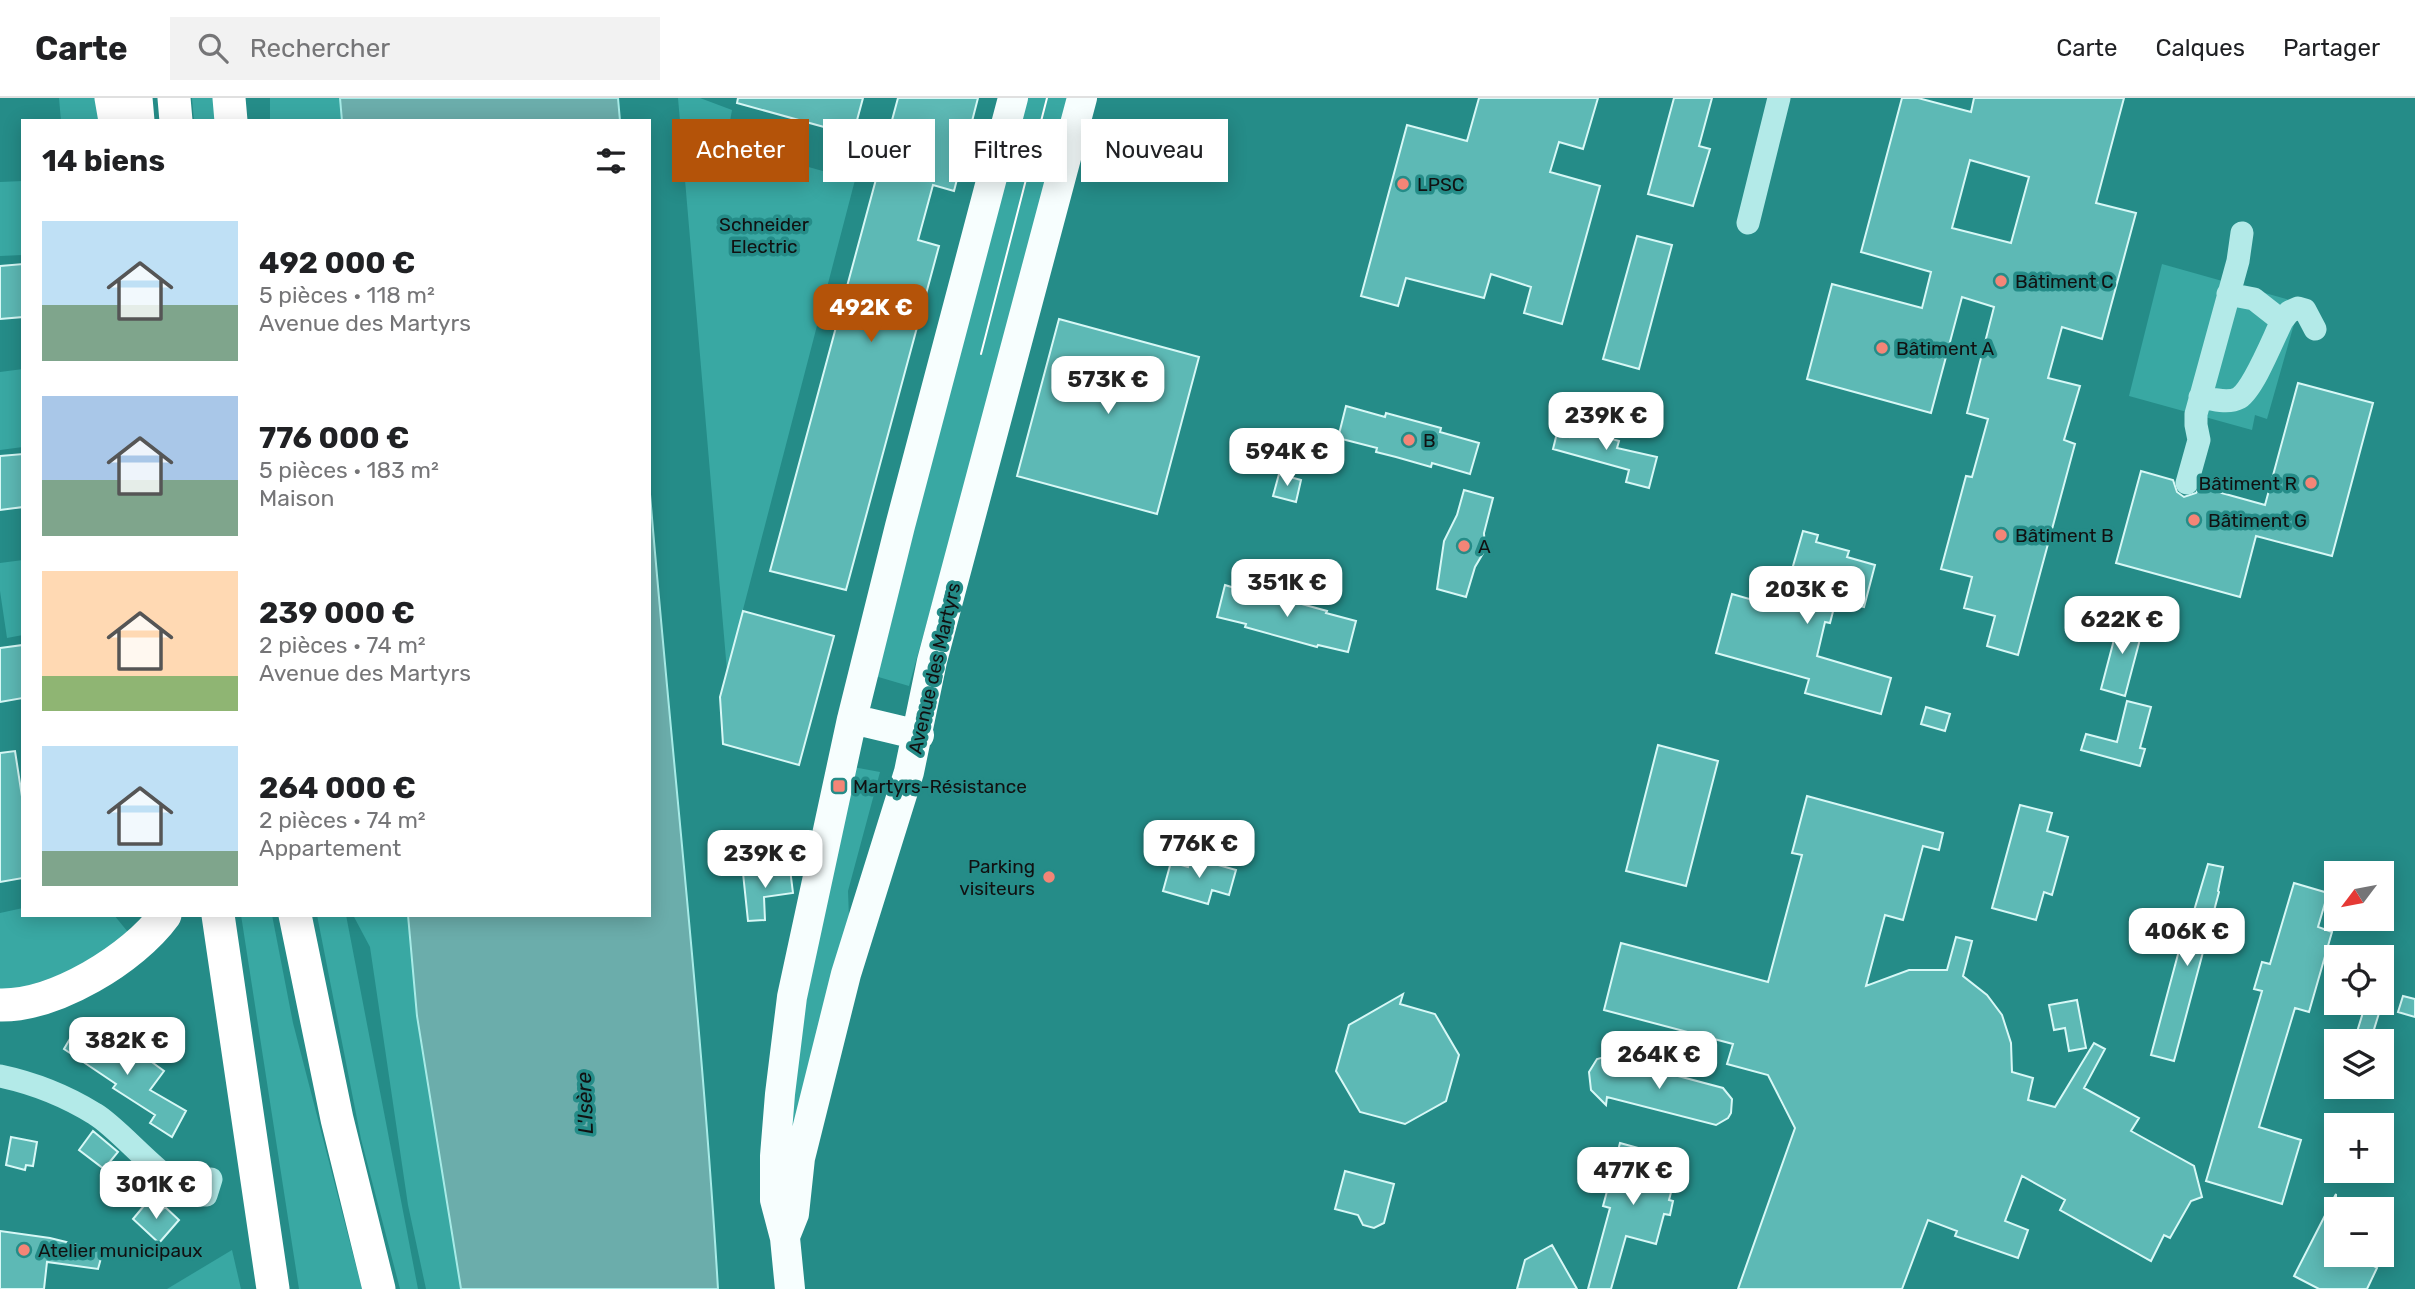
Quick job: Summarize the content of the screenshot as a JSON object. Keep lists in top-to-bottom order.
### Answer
{
  "streets": {
    "main road": ["Avenue des Martyrs"]
  },
  "water": ["L'Isère"],
  "parks": ["Schneider Electric"],
  "places": {
    "other": [
      "LPSC",
      "Bâtiment C",
      "Bâtiment A",
      "B",
      "Bâtiment R",
      "Bâtiment G",
      "Bâtiment B",
      "A",
      "Parking visiteurs",
      "Atelier municipaux"
    ],
    "transit": ["Martyrs-Résistance"]
  },
  "north": "bottom left",
  "page": {
    "header": "Carte",
    "search": "Rechercher",
    "nav": ["Carte", "Calques", "Partager"],
    "chip": [
      "Acheter",
      "Louer",
      "Filtres",
      "Nouveau"
    ],
    "heading": "14 biens",
    "list": [
      {
        "name": "492 000 €",
        "note": "5 pièces · 118 m² · Avenue des Martyrs"
      },
      {
        "name": "776 000 €",
        "note": "5 pièces · 183 m² · Maison"
      },
      {
        "name": "239 000 €",
        "note": "2 pièces · 74 m² · Avenue des Martyrs"
      },
      {
        "name": "264 000 €",
        "note": "2 pièces · 74 m² · Appartement"
      }
    ],
    "price": [
      "492K €",
      "573K €",
      "239K €",
      "594K €",
      "351K €",
      "203K €",
      "622K €",
      "776K €",
      "239K €",
      "406K €",
      "382K €",
      "264K €",
      "477K €",
      "301K €"
    ],
    "map_buttons": ["+", "−"]
  }
}
